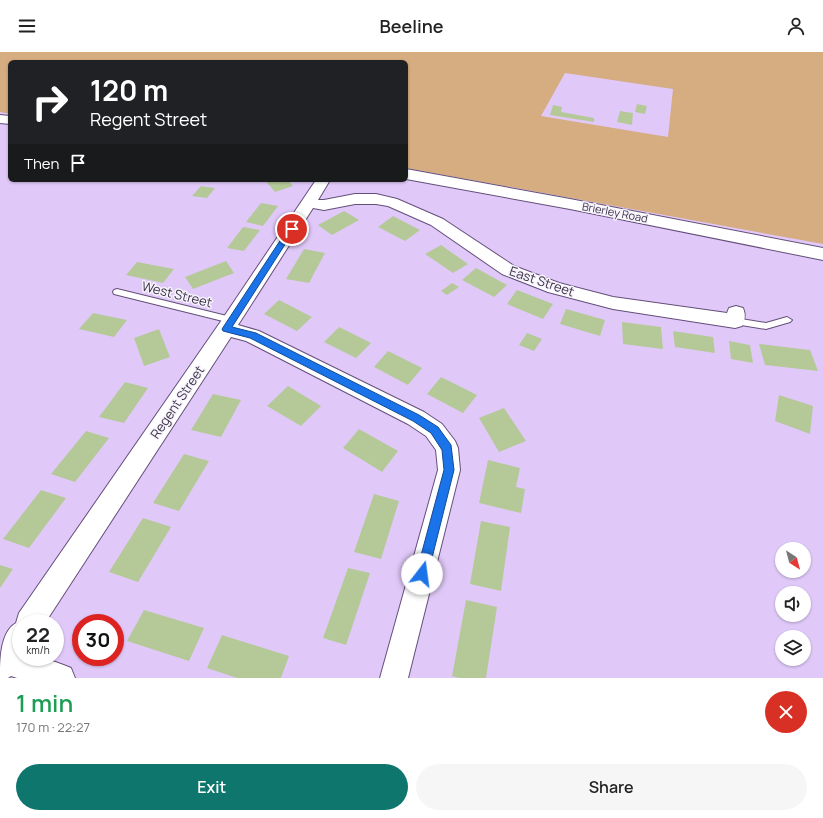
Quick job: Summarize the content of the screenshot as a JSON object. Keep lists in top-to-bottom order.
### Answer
{
  "streets": {
    "street": ["Brierley Road", "East Street", "Regent Street"],
    "lane": ["West Street"]
  },
  "crossings": [
    ["East Street", "Regent Street"],
    ["West Street", "Regent Street"]
  ],
  "north": "bottom right",
  "page": {
    "header": "Beeline",
    "turn": ["120 m", "Regent Street"],
    "then": "Then",
    "speed": "22 km/h",
    "limit": "30",
    "heading": ["1 min", "170 m · 22:27"],
    "buttons": ["Exit", "Share"]
  }
}
